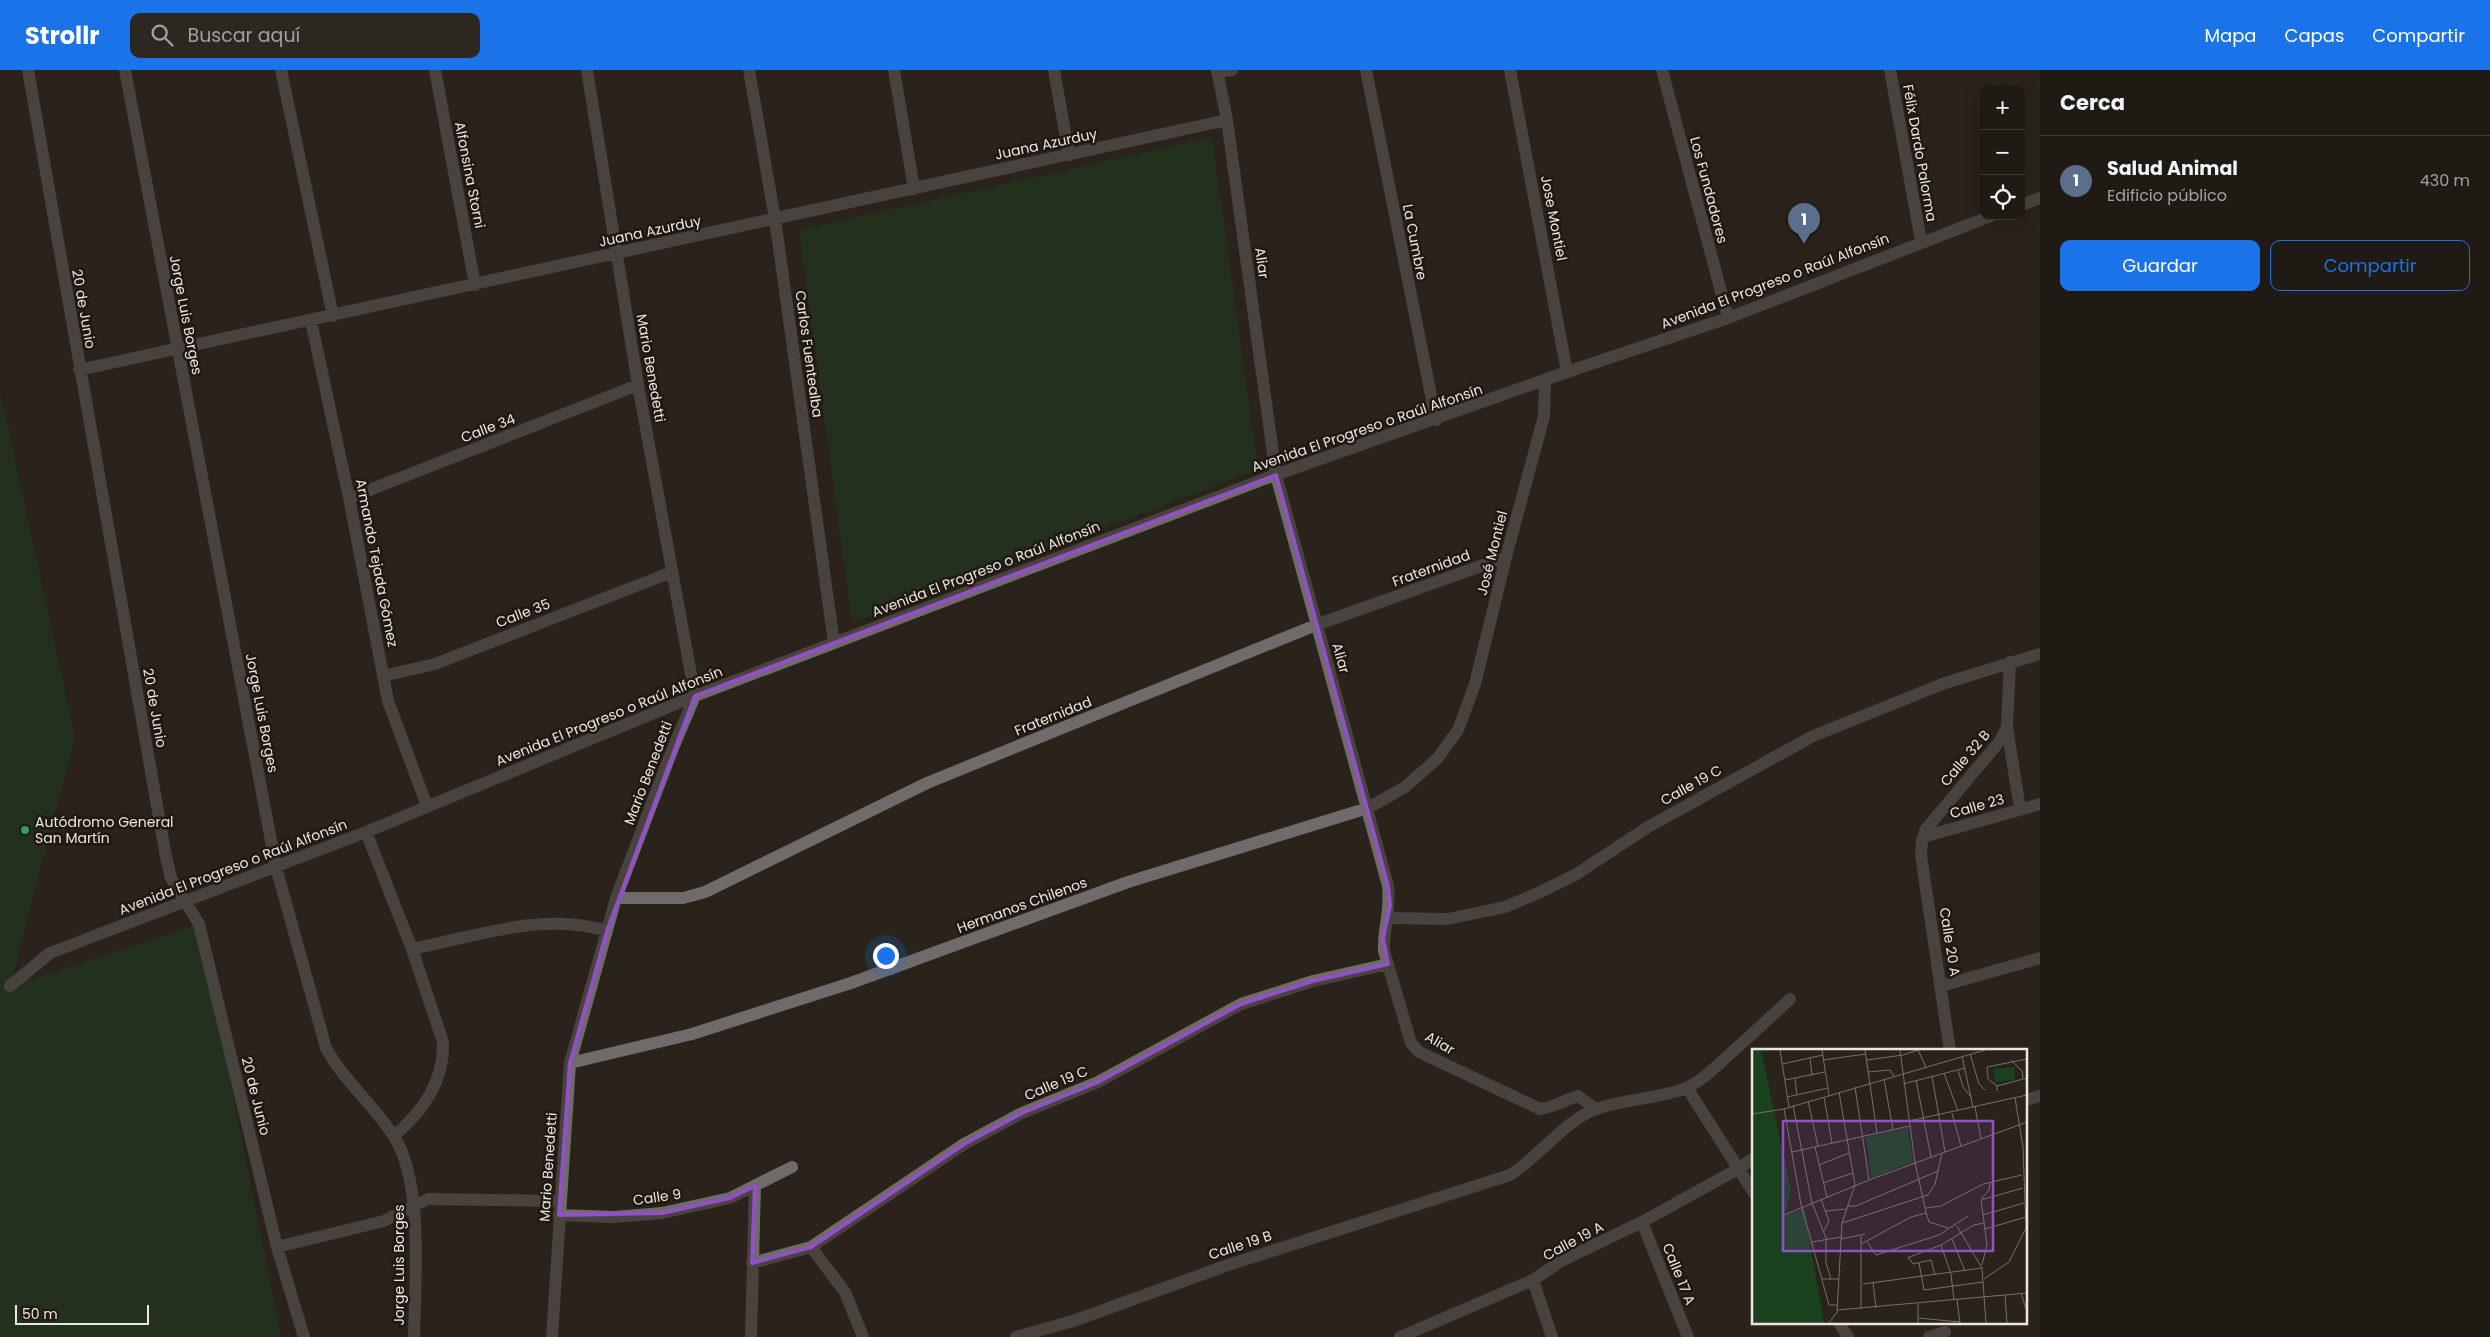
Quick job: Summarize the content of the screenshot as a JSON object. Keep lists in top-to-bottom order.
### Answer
{
  "streets": {
    "street": [
      "Juana Azurduy",
      "Félix Dardo Palorma",
      "Alfonsina Storni",
      "Los Fundadores",
      "Jose Montiel",
      "La Cumbre",
      "Aliar",
      "Avenida El Progreso o Raúl Alfonsín",
      "20 de Junio",
      "Jorge Luis Borges",
      "Carlos Fuentealba",
      "Mario Benedetti",
      "Calle 34",
      "José Montiel",
      "Armando Tejada Gómez",
      "Fraternidad",
      "Calle 35",
      "Calle 32 B",
      "Calle 19 C",
      "Calle 23",
      "Hermanos Chilenos",
      "Calle 20 A",
      "Calle 9",
      "Calle 19 A",
      "Calle 19 B",
      "Calle 17 A"
    ]
  },
  "crossings": [
    ["Juana Azurduy", "Alfonsina Storni"],
    ["Juana Azurduy", "Aliar"],
    ["Juana Azurduy", "20 de Junio"],
    ["Juana Azurduy", "Jorge Luis Borges"],
    ["Juana Azurduy", "Carlos Fuentealba"],
    ["Juana Azurduy", "Mario Benedetti"],
    ["Juana Azurduy", "Armando Tejada Gómez"],
    ["Félix Dardo Palorma", "Avenida El Progreso o Raúl Alfonsín"],
    ["Los Fundadores", "Avenida El Progreso o Raúl Alfonsín"],
    ["Jose Montiel", "Avenida El Progreso o Raúl Alfonsín"],
    ["La Cumbre", "Avenida El Progreso o Raúl Alfonsín"],
    ["Aliar", "Avenida El Progreso o Raúl Alfonsín"],
    ["Aliar", "Fraternidad"],
    ["Aliar", "Calle 19 C"],
    ["Aliar", "Hermanos Chilenos"],
    ["Aliar", "Calle 19 B"],
    ["Avenida El Progreso o Raúl Alfonsín", "20 de Junio"],
    ["Avenida El Progreso o Raúl Alfonsín", "Jorge Luis Borges"],
    ["Avenida El Progreso o Raúl Alfonsín", "Carlos Fuentealba"],
    ["Avenida El Progreso o Raúl Alfonsín", "Mario Benedetti"],
    ["Avenida El Progreso o Raúl Alfonsín", "José Montiel"],
    ["Avenida El Progreso o Raúl Alfonsín", "Armando Tejada Gómez"],
    ["Mario Benedetti", "Calle 34"],
    ["Mario Benedetti", "Fraternidad"],
    ["Mario Benedetti", "Calle 35"],
    ["Mario Benedetti", "Hermanos Chilenos"],
    ["Mario Benedetti", "Calle 9"],
    ["Calle 34", "Armando Tejada Gómez"],
    ["José Montiel", "Fraternidad"],
    ["José Montiel", "Hermanos Chilenos"],
    ["Armando Tejada Gómez", "Calle 35"],
    ["Calle 32 B", "Calle 19 C"],
    ["Calle 32 B", "Calle 23"],
    ["Calle 32 B", "Calle 20 A"],
    ["Calle 23", "Calle 20 A"],
    ["Calle 19 A", "Calle 17 A"]
  ],
  "places": ["Autódromo General San Martín"],
  "scale_bar": "50 m",
  "page": {
    "header": "Strollr",
    "search": "Buscar aquí",
    "nav": ["Mapa", "Capas", "Compartir"],
    "heading": "Cerca",
    "map_buttons": ["+", "−"],
    "list": [
      {
        "mark": "1",
        "name": "Salud Animal",
        "note": "Edificio público",
        "value": "430 m"
      }
    ],
    "pins": "1",
    "buttons": ["Guardar", "Compartir"],
    "scale": "50 m"
  }
}
